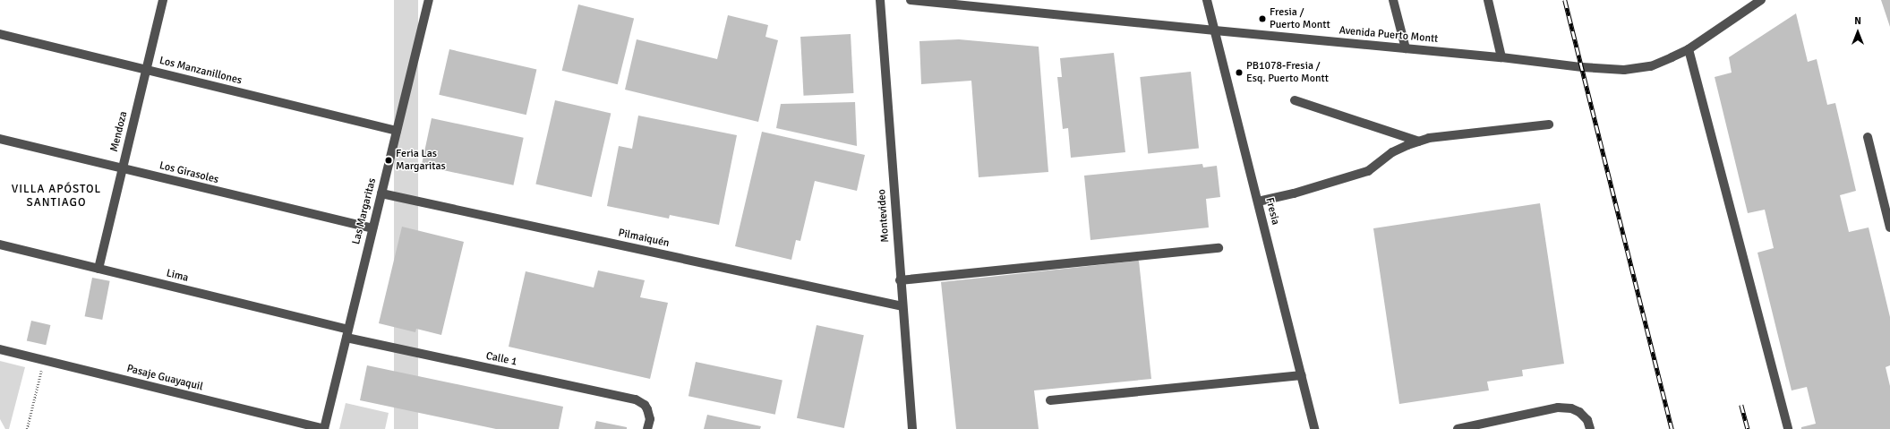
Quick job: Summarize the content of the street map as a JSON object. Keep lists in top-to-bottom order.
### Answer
{
  "streets": {
    "street": [
      "Avenida Puerto Montt",
      "Los Manzanillones",
      "Mendoza",
      "Los Girasoles",
      "Las Margaritas",
      "Fresia",
      "Montevideo",
      "Pilmaiquén",
      "Lima",
      "Calle 1",
      "Pasaje Guayaquil"
    ]
  },
  "crossings": [
    ["Avenida Puerto Montt", "Fresia"],
    ["Los Manzanillones", "Mendoza"],
    ["Los Manzanillones", "Las Margaritas"],
    ["Mendoza", "Los Girasoles"],
    ["Mendoza", "Lima"],
    ["Los Girasoles", "Las Margaritas"],
    ["Las Margaritas", "Pilmaiquén"],
    ["Las Margaritas", "Lima"],
    ["Las Margaritas", "Calle 1"],
    ["Las Margaritas", "Pasaje Guayaquil"],
    ["Montevideo", "Pilmaiquén"],
    ["Lima", "Calle 1"]
  ],
  "districts": ["VILLA APÓSTOL SANTIAGO"],
  "places": ["Fresia / Puerto Montt", "PB1078-Fresia / Esq. Puerto Montt", "Feria Las Margaritas"],
  "north": "top"
}
